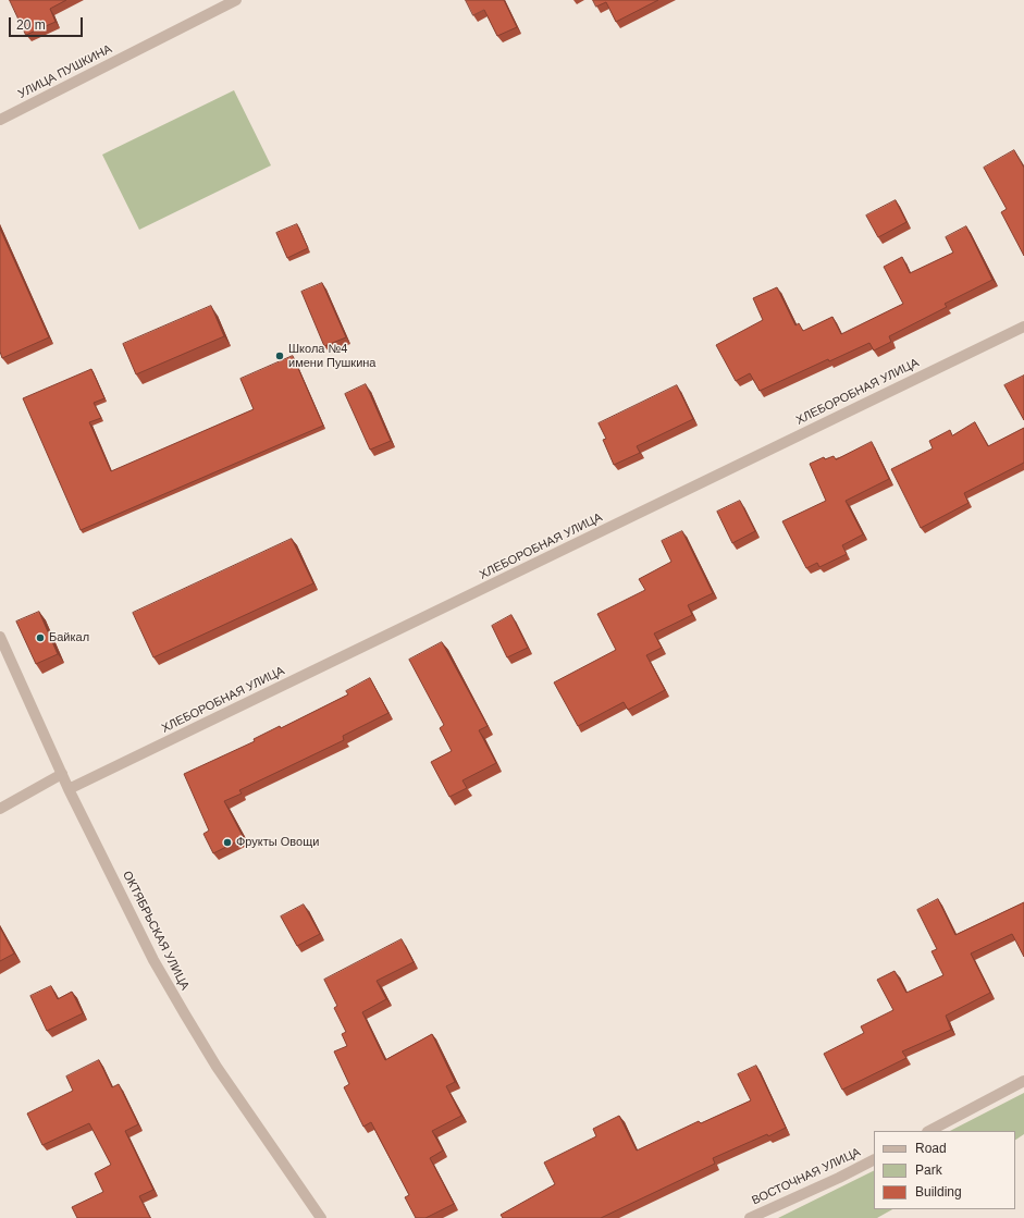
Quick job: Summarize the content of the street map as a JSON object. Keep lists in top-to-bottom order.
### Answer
{
  "streets": {
    "street": [
      "УЛИЦА ПУШКИНА",
      "ХЛЕБОРОБНАЯ УЛИЦА",
      "ОКТЯБРЬСКАЯ УЛИЦА",
      "ВОСТОЧНАЯ УЛИЦА"
    ]
  },
  "crossings": [
    ["ХЛЕБОРОБНАЯ УЛИЦА", "ОКТЯБРЬСКАЯ УЛИЦА"]
  ],
  "places": ["Школа №4 имени Пушкина", "Байкал", "Фрукты Овощи"],
  "legend": ["Road", "Park", "Building"],
  "scale_bar": "20 m"
}
